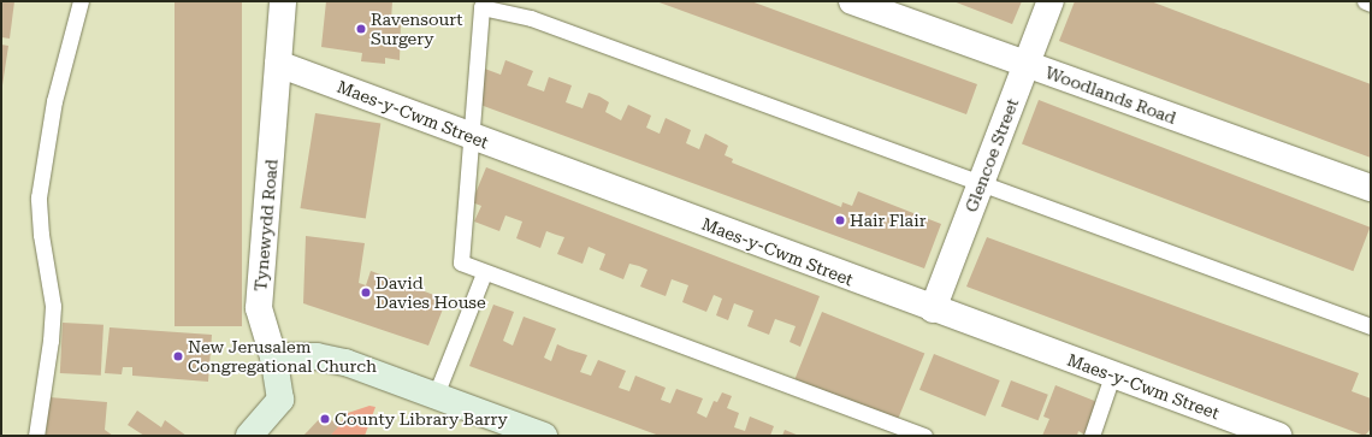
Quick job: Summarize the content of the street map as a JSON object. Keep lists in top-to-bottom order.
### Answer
{
  "streets": {
    "main road": ["Tynewydd Road"],
    "street": ["Woodlands Road", "Maes-y-Cwm Street", "Glencoe Street"]
  },
  "crossings": [
    ["Woodlands Road", "Glencoe Street"],
    ["Maes-y-Cwm Street", "Glencoe Street"],
    ["Maes-y-Cwm Street", "Tynewydd Road"]
  ],
  "places": [
    "Ravensourt Surgery",
    "Hair Flair",
    "David Davies House",
    "New Jerusalem Congregational Church",
    "County Library Barry"
  ]
}
